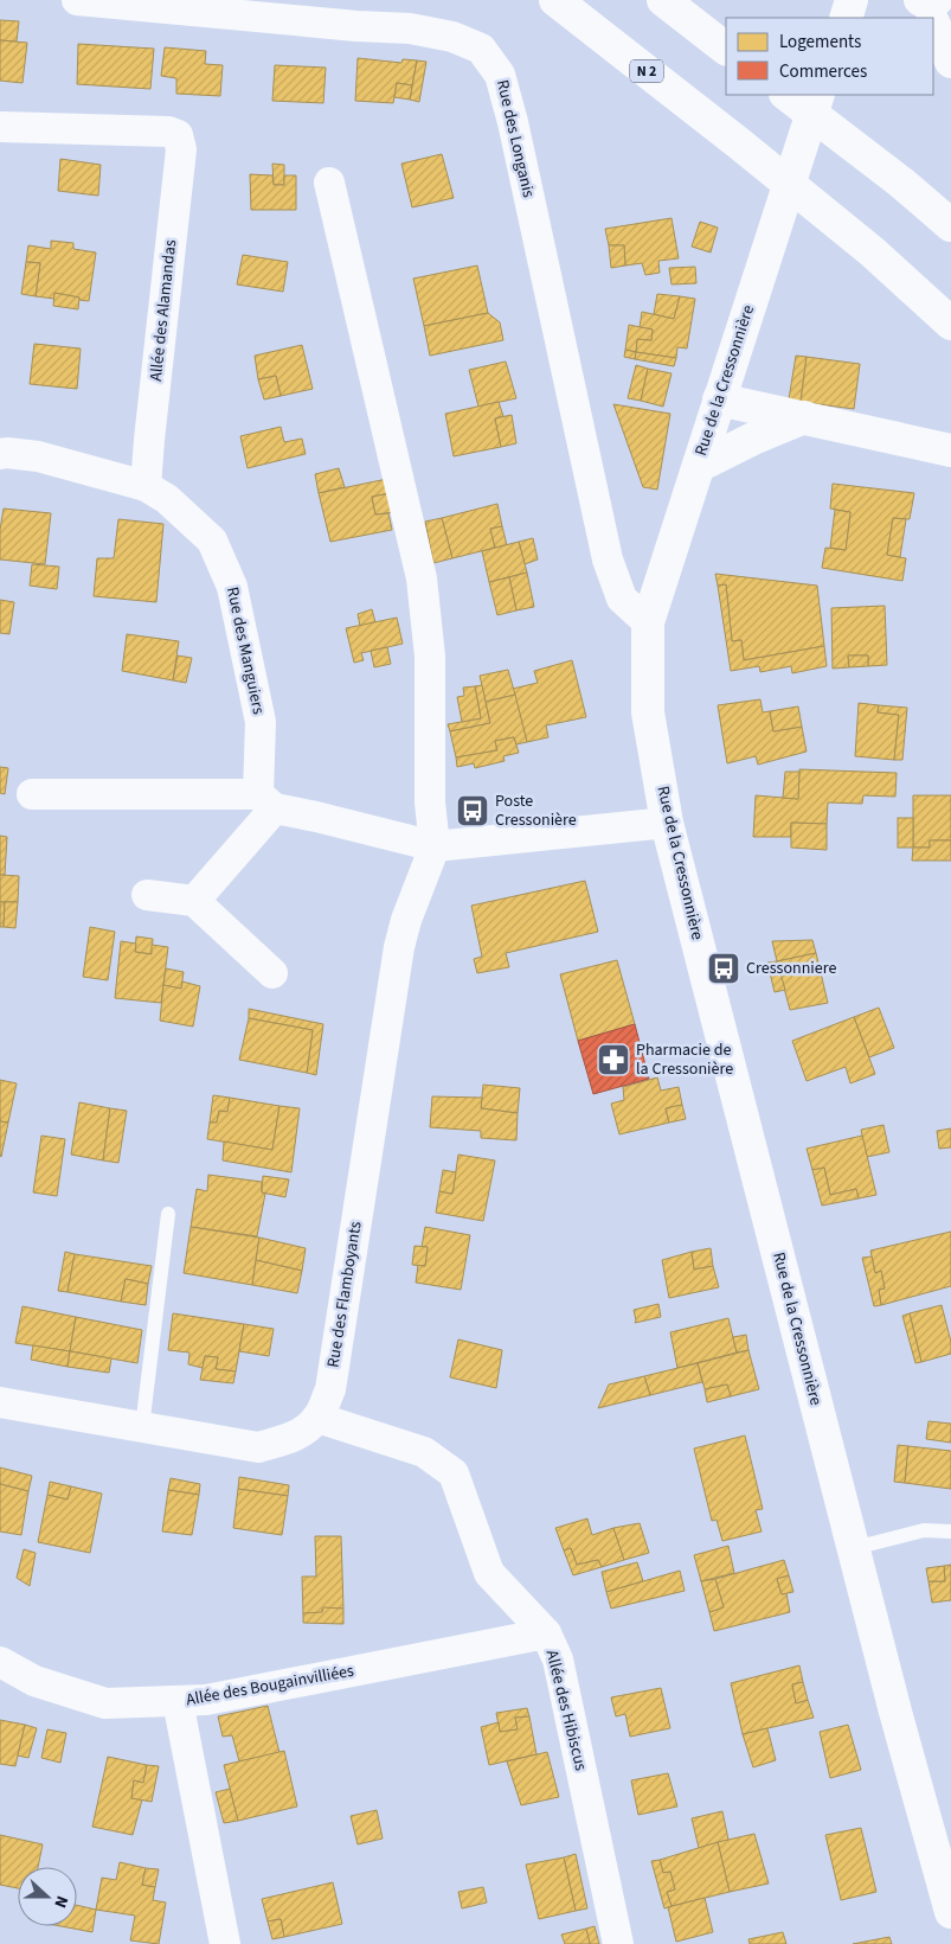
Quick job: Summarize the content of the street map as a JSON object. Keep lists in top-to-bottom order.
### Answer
{
  "streets": {
    "main road": ["N 2", "Rue de la Cressonnière"],
    "street": [
      "Rue des Longanis",
      "Allée des Alamandas",
      "Rue des Manguiers",
      "Rue des Flamboyants",
      "Allée des Bougainvilliées",
      "Allée des Hibiscus"
    ]
  },
  "crossings": [
    ["Rue des Longanis", "Rue de la Cressonnière"],
    ["Allée des Alamandas", "Rue des Manguiers"],
    ["Rue des Flamboyants", "Allée des Hibiscus"],
    ["Allée des Bougainvilliées", "Allée des Hibiscus"]
  ],
  "places": {
    "bus stop": ["Poste Cressonière", "Cressonniere"],
    "pharmacy": ["Pharmacie de la Cressonière"]
  },
  "legend": ["Logements", "Commerces"],
  "north": "right"
}
